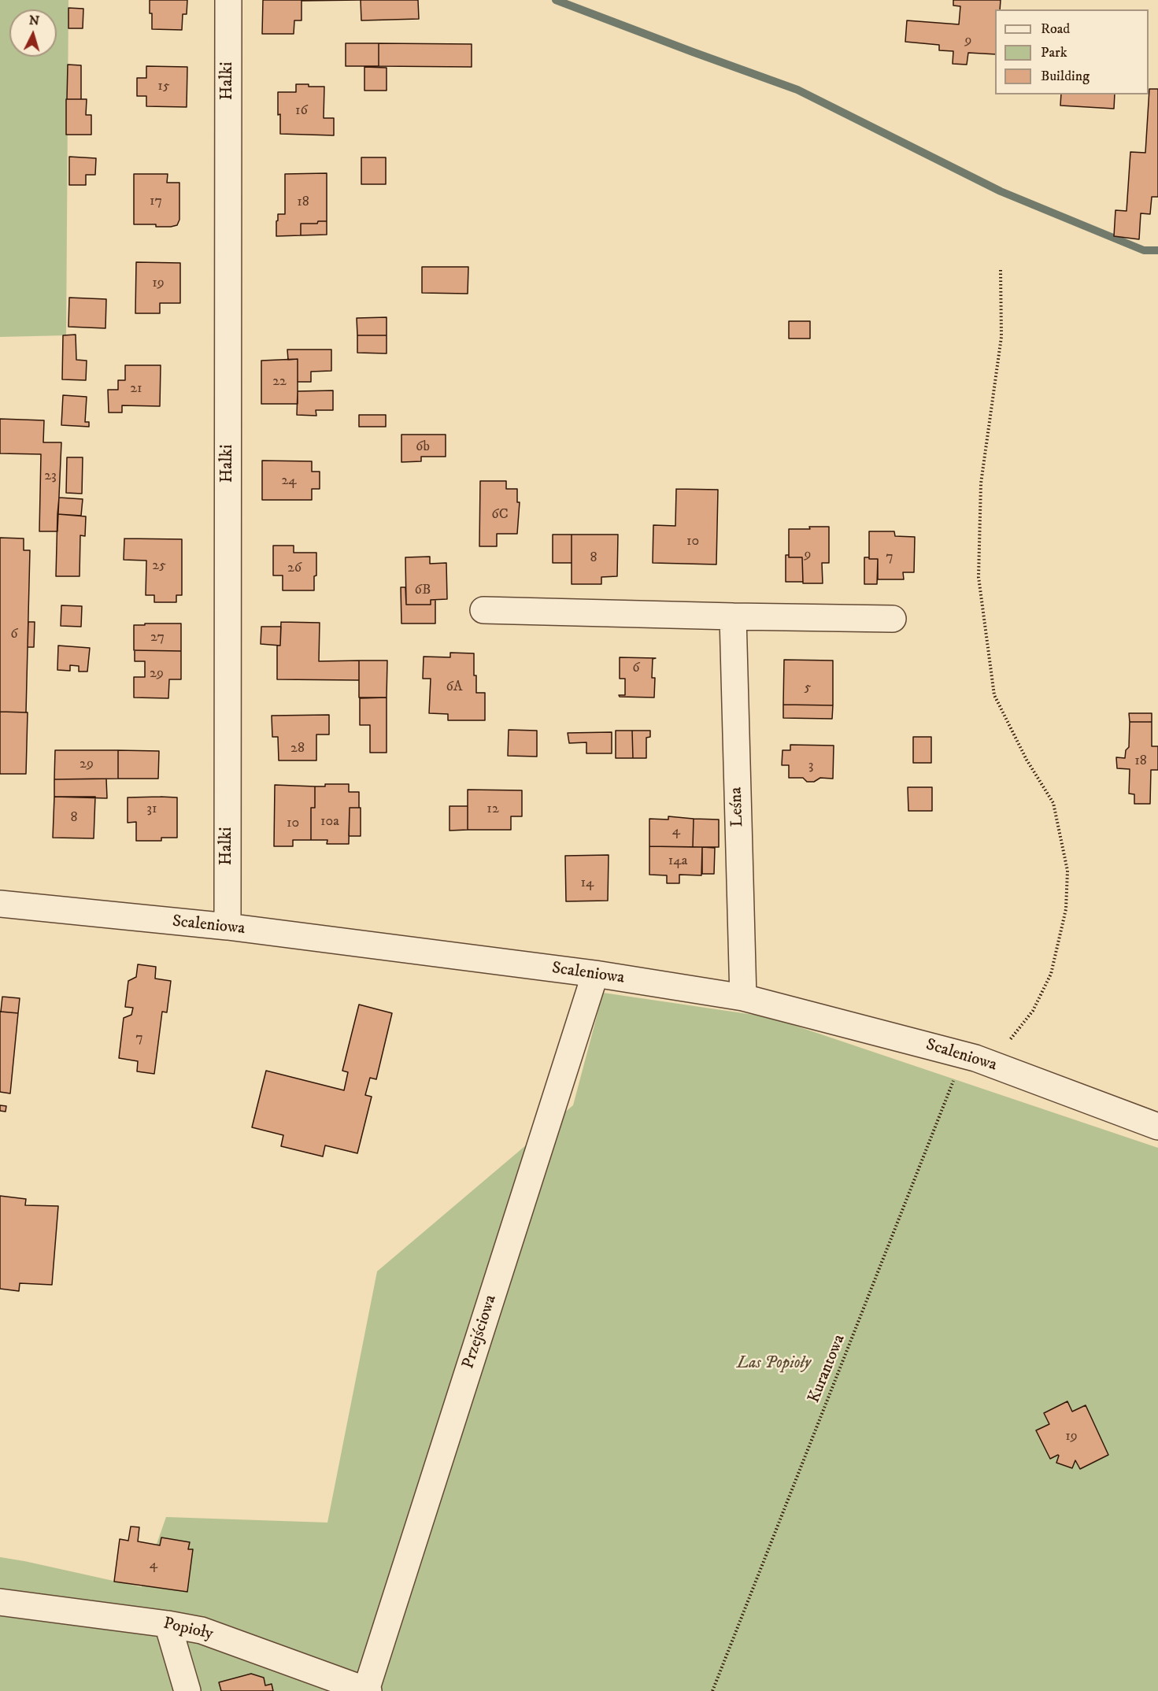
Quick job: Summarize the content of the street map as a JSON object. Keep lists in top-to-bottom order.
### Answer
{
  "streets": {
    "street": [
      "Halki",
      "Leśna",
      "Scaleniowa",
      "Przejściowa",
      "Popioły"
    ],
    "path": ["Kurantowa"]
  },
  "crossings": [
    ["Halki", "Scaleniowa"],
    ["Leśna", "Scaleniowa"],
    ["Scaleniowa", "Przejściowa"],
    ["Scaleniowa", "Kurantowa"],
    ["Przejściowa", "Popioły"]
  ],
  "parks": ["Las Popioły"],
  "house_numbers": [
    "9",
    "15",
    "16",
    "17",
    "18",
    "19",
    "22",
    "21",
    "6b",
    "23",
    "24",
    "6C",
    "10",
    "9",
    "7",
    "8",
    "25",
    "26",
    "6B",
    "6",
    "27",
    "6",
    "29",
    "6A",
    "5",
    "28",
    "18",
    "29",
    "3",
    "31",
    "12",
    "8",
    "10a",
    "10",
    "4",
    "14a",
    "14",
    "7",
    "19",
    "4"
  ],
  "legend": ["Road", "Park", "Building"],
  "north": "top"
}
